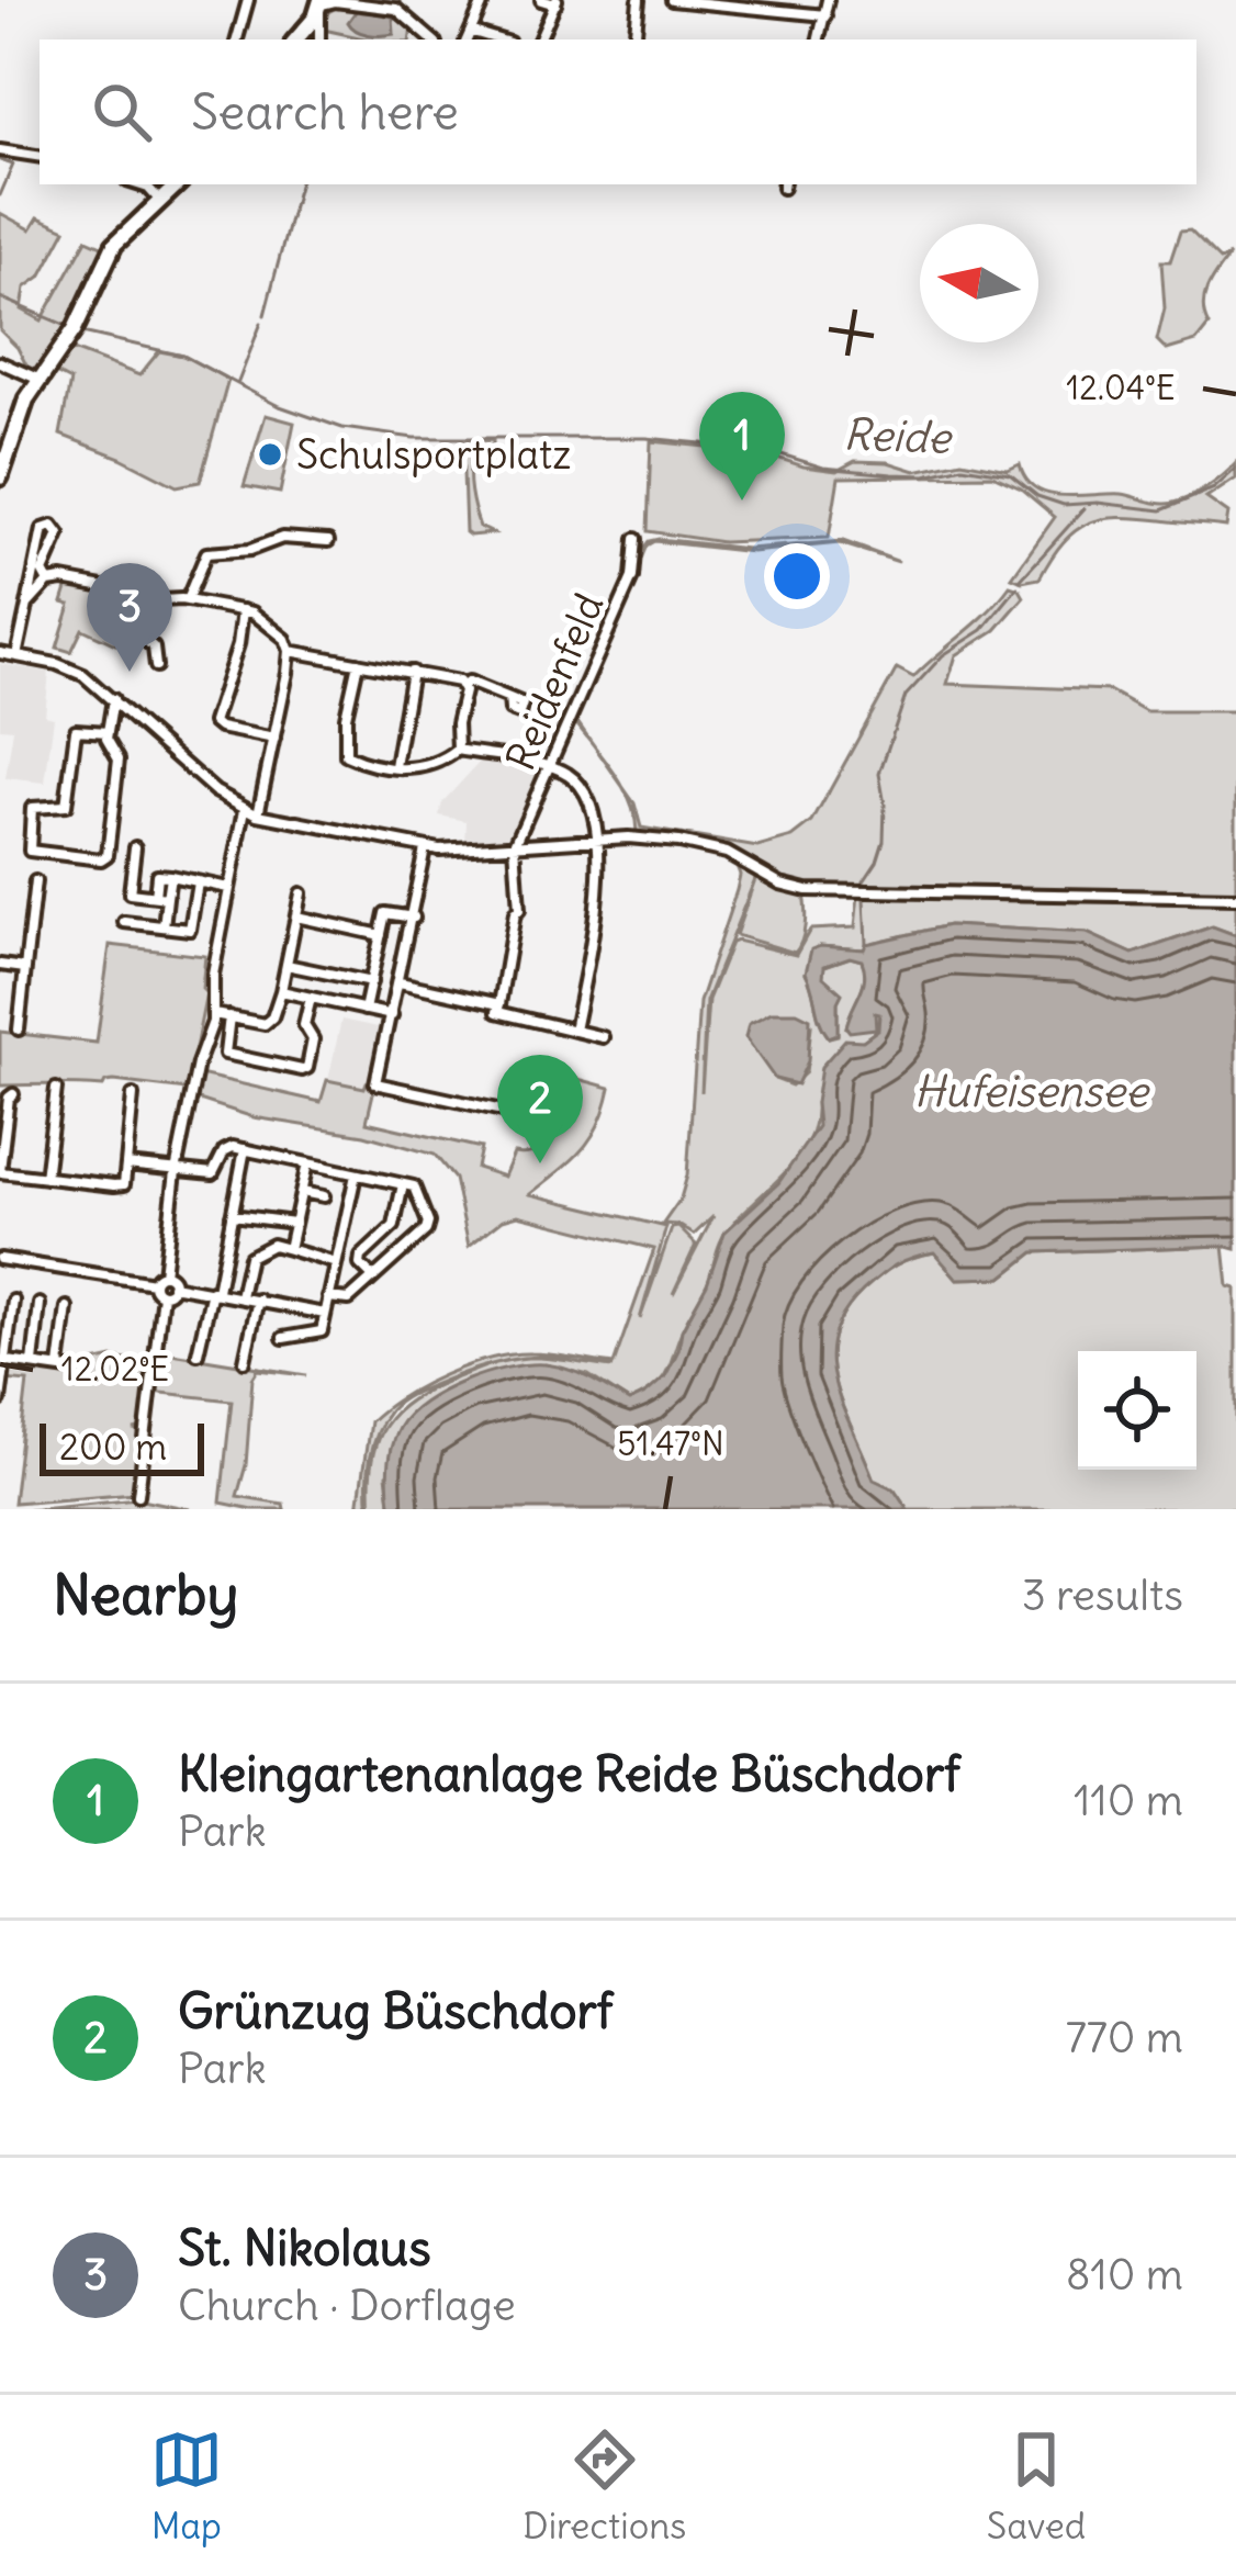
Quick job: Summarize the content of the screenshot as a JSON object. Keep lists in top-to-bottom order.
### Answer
{
  "streets": {
    "street": ["Reidenfeld"]
  },
  "water": ["Reide", "Hufeisensee"],
  "places": ["Schulsportplatz"],
  "scale_bar": "200 m",
  "north": "left",
  "page": {
    "search": "Search here",
    "pins": ["1", "3", "2"],
    "scale": "200 m",
    "heading": ["Nearby", "3 results"],
    "list": [
      {
        "mark": "1",
        "name": "Kleingartenanlage Reide Büschdorf",
        "note": "Park",
        "value": "110 m"
      },
      {
        "mark": "2",
        "name": "Grünzug Büschdorf",
        "note": "Park",
        "value": "770 m"
      },
      {
        "mark": "3",
        "name": "St. Nikolaus",
        "note": "Church · Dorflage",
        "value": "810 m"
      }
    ],
    "nav": ["Map", "Directions", "Saved"]
  },
  "coordinates": ["12.04°E", "12.02°E", "51.47°N"]
}
